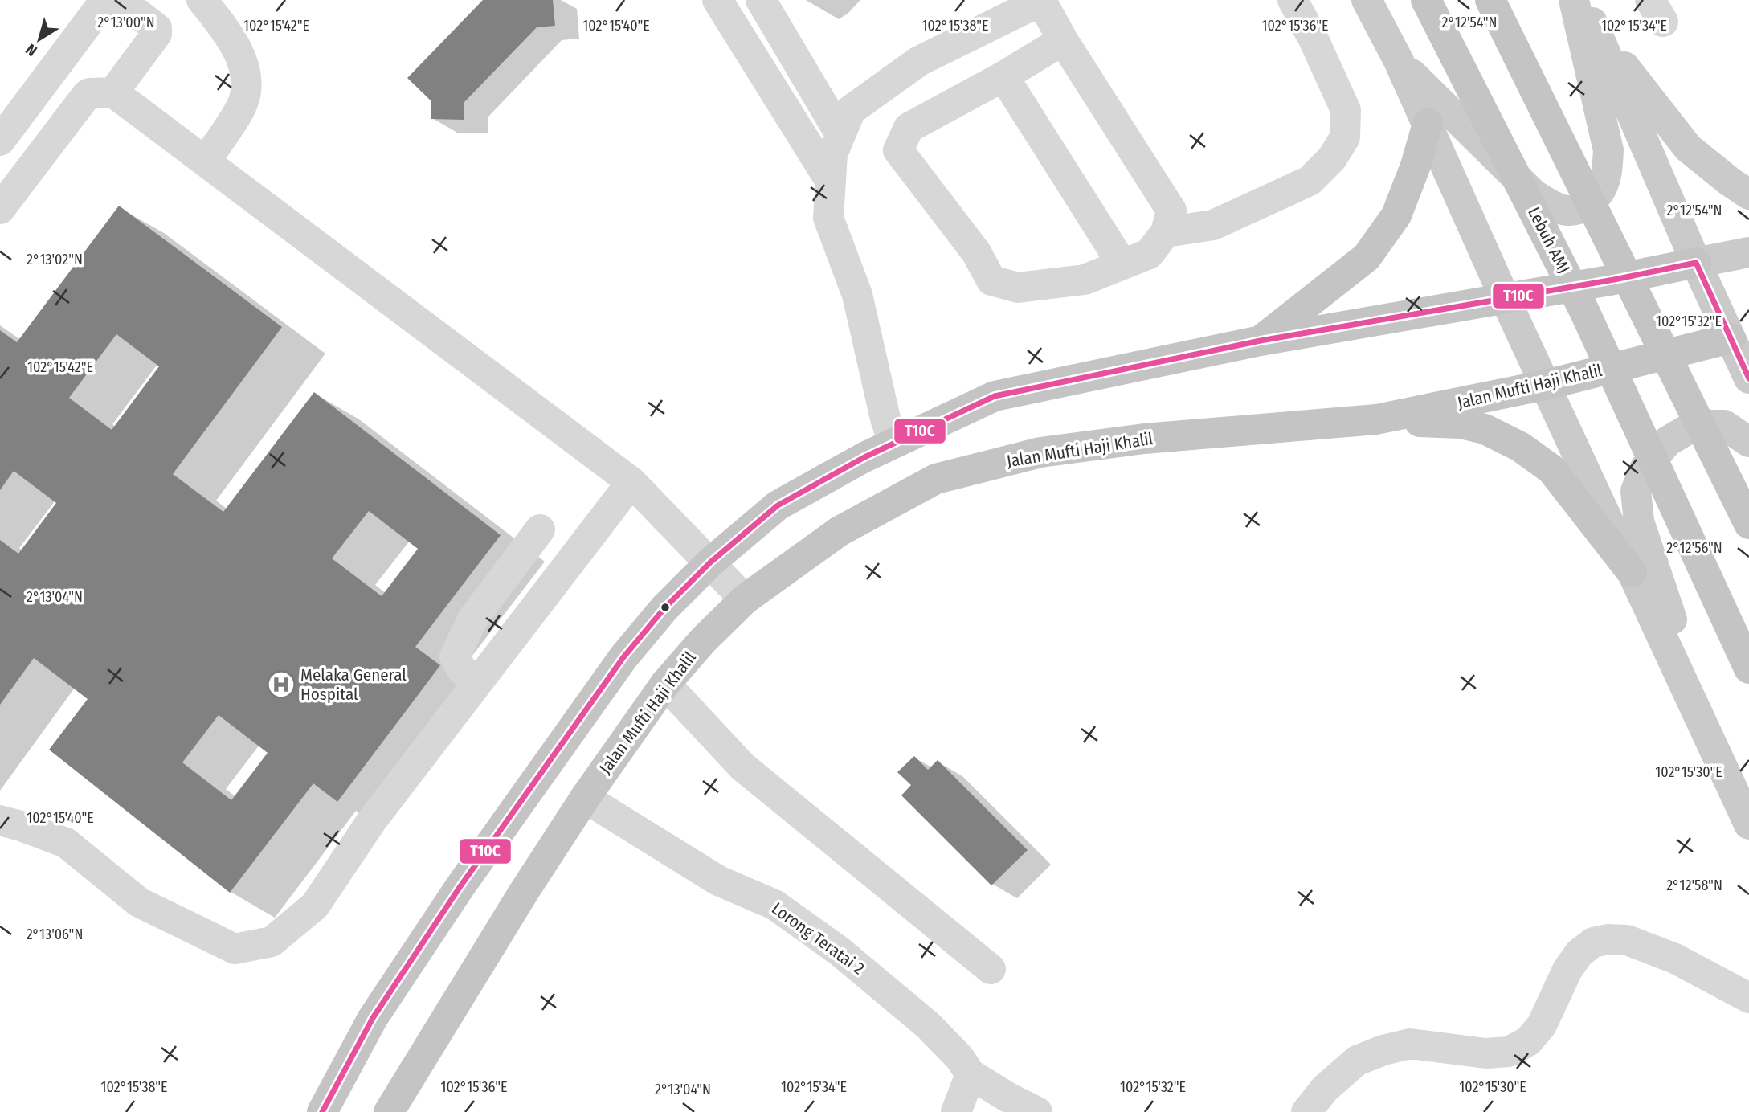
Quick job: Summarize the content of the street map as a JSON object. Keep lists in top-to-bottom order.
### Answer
{
  "streets": {
    "highway": ["Lebuh AMJ", "Jalan Mufti Haji Khalil"],
    "street": ["Lorong Teratai 2"]
  },
  "crossings": [
    ["Jalan Mufti Haji Khalil", "Lorong Teratai 2"]
  ],
  "places": {
    "hospital": ["Melaka General Hospital"]
  },
  "lines": ["transit line T10C"],
  "north": "bottom left",
  "coordinates": [
    "2°13'00\"N",
    "2°12'54\"N",
    "102°15'42\"E",
    "102°15'40\"E",
    "102°15'38\"E",
    "102°15'36\"E",
    "102°15'34\"E",
    "2°13'02\"N",
    "102°15'32\"E",
    "2°12'56\"N",
    "2°13'04\"N",
    "102°15'30\"E",
    "2°12'58\"N",
    "2°13'06\"N"
  ]
}
